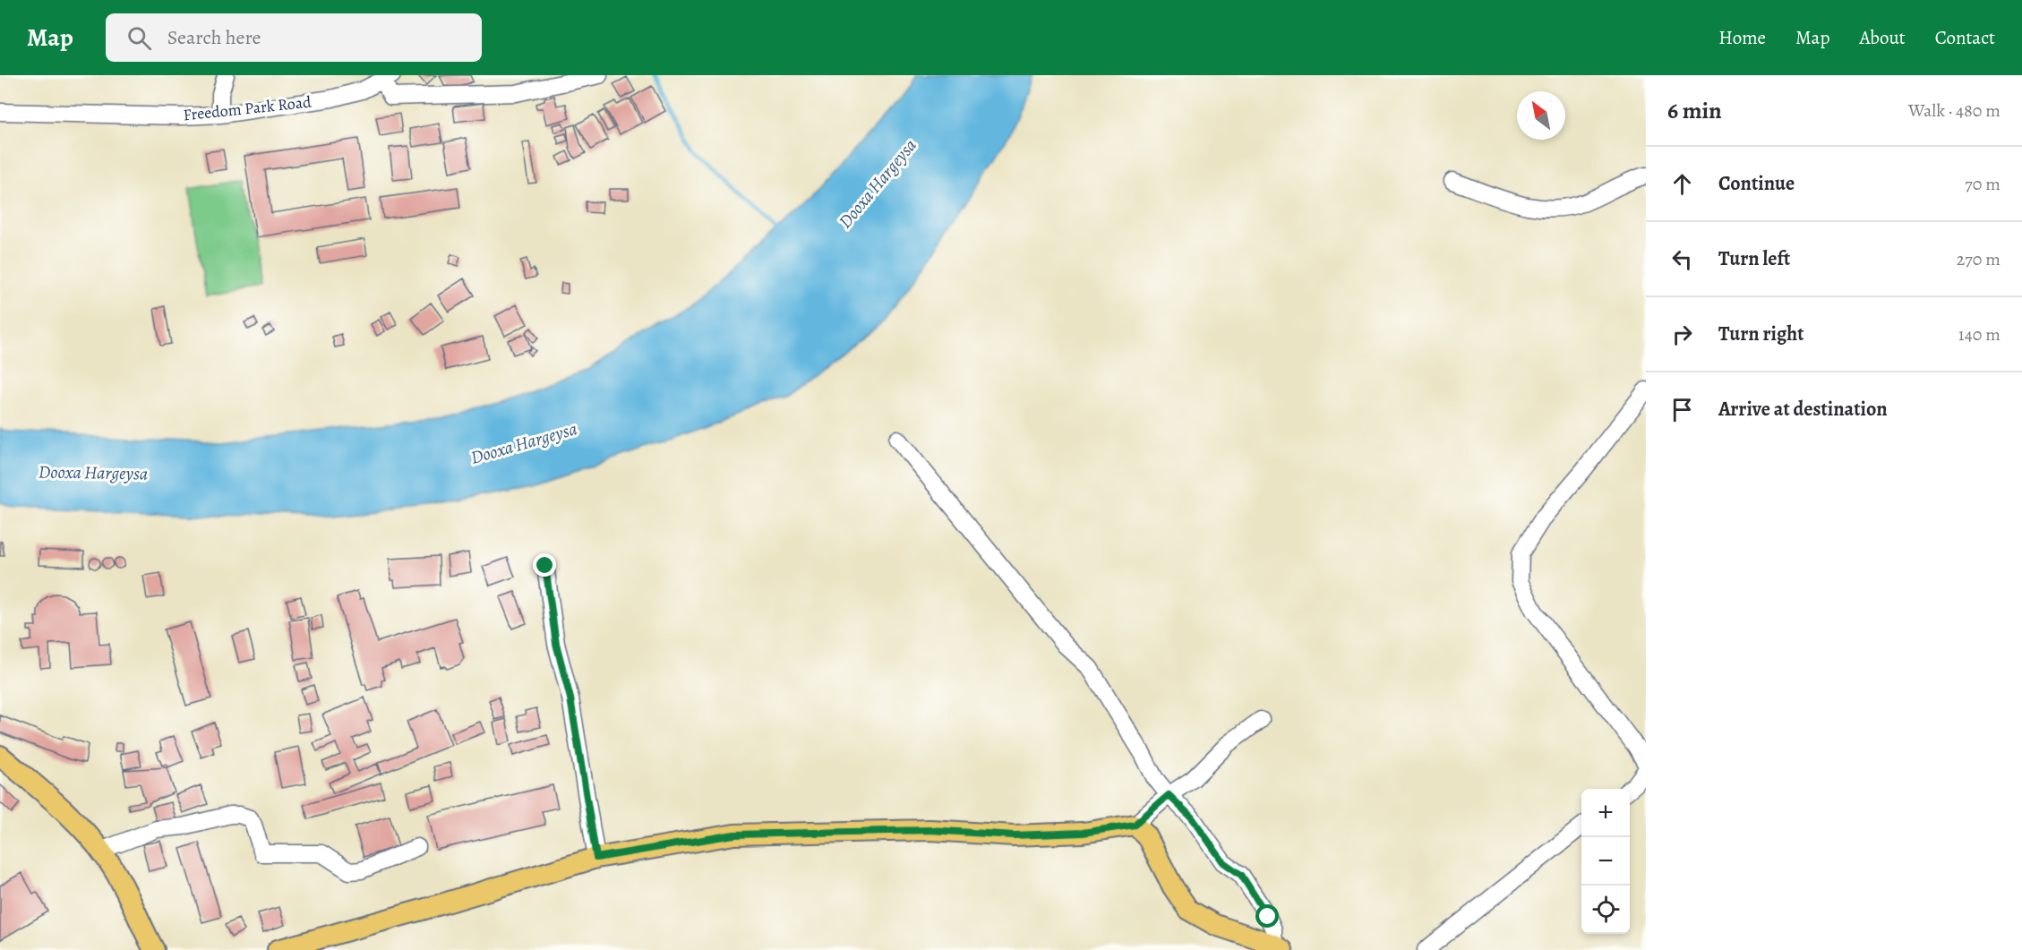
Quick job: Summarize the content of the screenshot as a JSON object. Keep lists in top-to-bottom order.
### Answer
{
  "streets": {
    "street": ["Freedom Park Road"]
  },
  "water": ["Dooxa Hargeysa"],
  "north": "top left",
  "page": {
    "header": "Map",
    "search": "Search here",
    "nav": [
      "Home",
      "Map",
      "About",
      "Contact"
    ],
    "heading": ["6 min", "Walk · 480 m"],
    "list": [
      ["Continue", "70 m"],
      ["Turn left", "270 m"],
      ["Turn right", "140 m"],
      "Arrive at destination"
    ],
    "map_buttons": ["+", "−"]
  }
}
